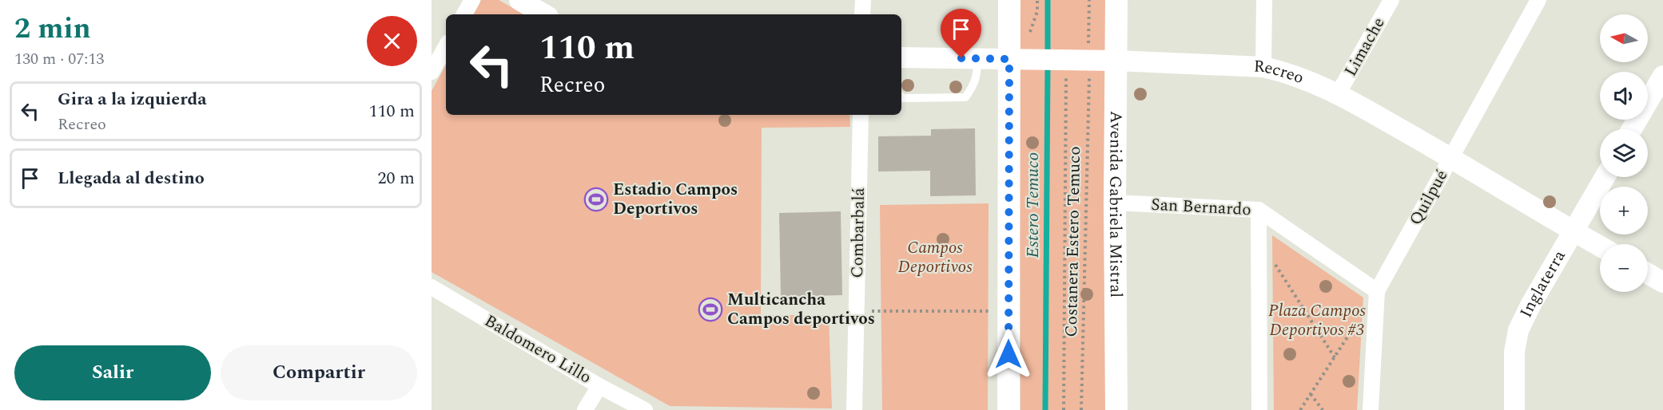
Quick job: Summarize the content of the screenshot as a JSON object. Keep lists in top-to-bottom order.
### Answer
{
  "streets": {
    "main road": ["Avenida Gabriela Mistral"],
    "street": [
      "Limache",
      "Recreo",
      "Quilpué",
      "San Bernardo",
      "Combarbalá",
      "Inglaterra",
      "Baldomero Lillo"
    ],
    "path": ["Costanera Estero Temuco"]
  },
  "crossings": [
    ["Limache", "Recreo"],
    ["Recreo", "Quilpué"],
    ["Recreo", "Avenida Gabriela Mistral"],
    ["Recreo", "Inglaterra"],
    ["Quilpué", "San Bernardo"],
    ["Avenida Gabriela Mistral", "San Bernardo"]
  ],
  "water": ["Estero Temuco"],
  "parks": ["Campos Deportivos", "Plaza Campos Deportivos #3"],
  "places": {
    "sports": ["Estadio Campos Deportivos", "Multicancha Campos deportivos"]
  },
  "north": "left",
  "page": {
    "heading": ["2 min", "130 m · 07:13"],
    "map_buttons": ["+", "−"],
    "turn": ["110 m", "Recreo"],
    "list": [
      {
        "name": "Gira a la izquierda",
        "note": "Recreo",
        "value": "110 m"
      },
      {
        "name": "Llegada al destino",
        "value": "20 m"
      }
    ],
    "buttons": ["Salir", "Compartir"]
  }
}
